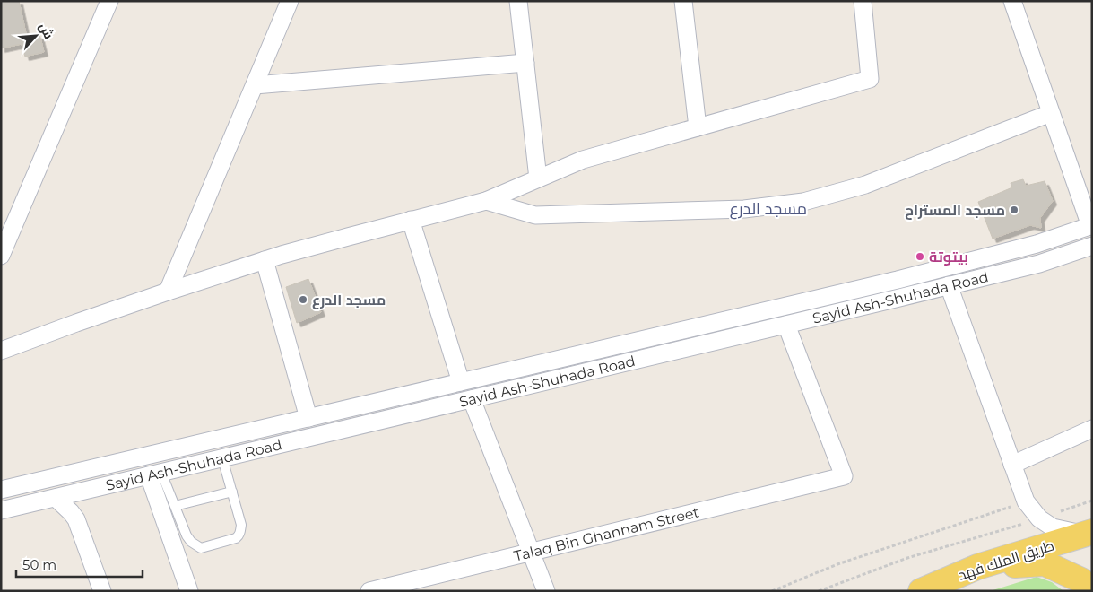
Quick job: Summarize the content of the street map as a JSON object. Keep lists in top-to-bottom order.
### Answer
{
  "streets": {
    "main road": ["طريق الملك فهد"],
    "street": ["Sayid Ash-Shuhada Road", "Talaq Bin Ghannam Street"]
  },
  "crossings": [
    ["Sayid Ash-Shuhada Road", "Talaq Bin Ghannam Street"]
  ],
  "districts": ["مسجد الدرع"],
  "places": ["مسجد المستراح", "بيتوتة", "مسجد الدرع"],
  "scale_bar": "50 m",
  "north": "top right"
}
